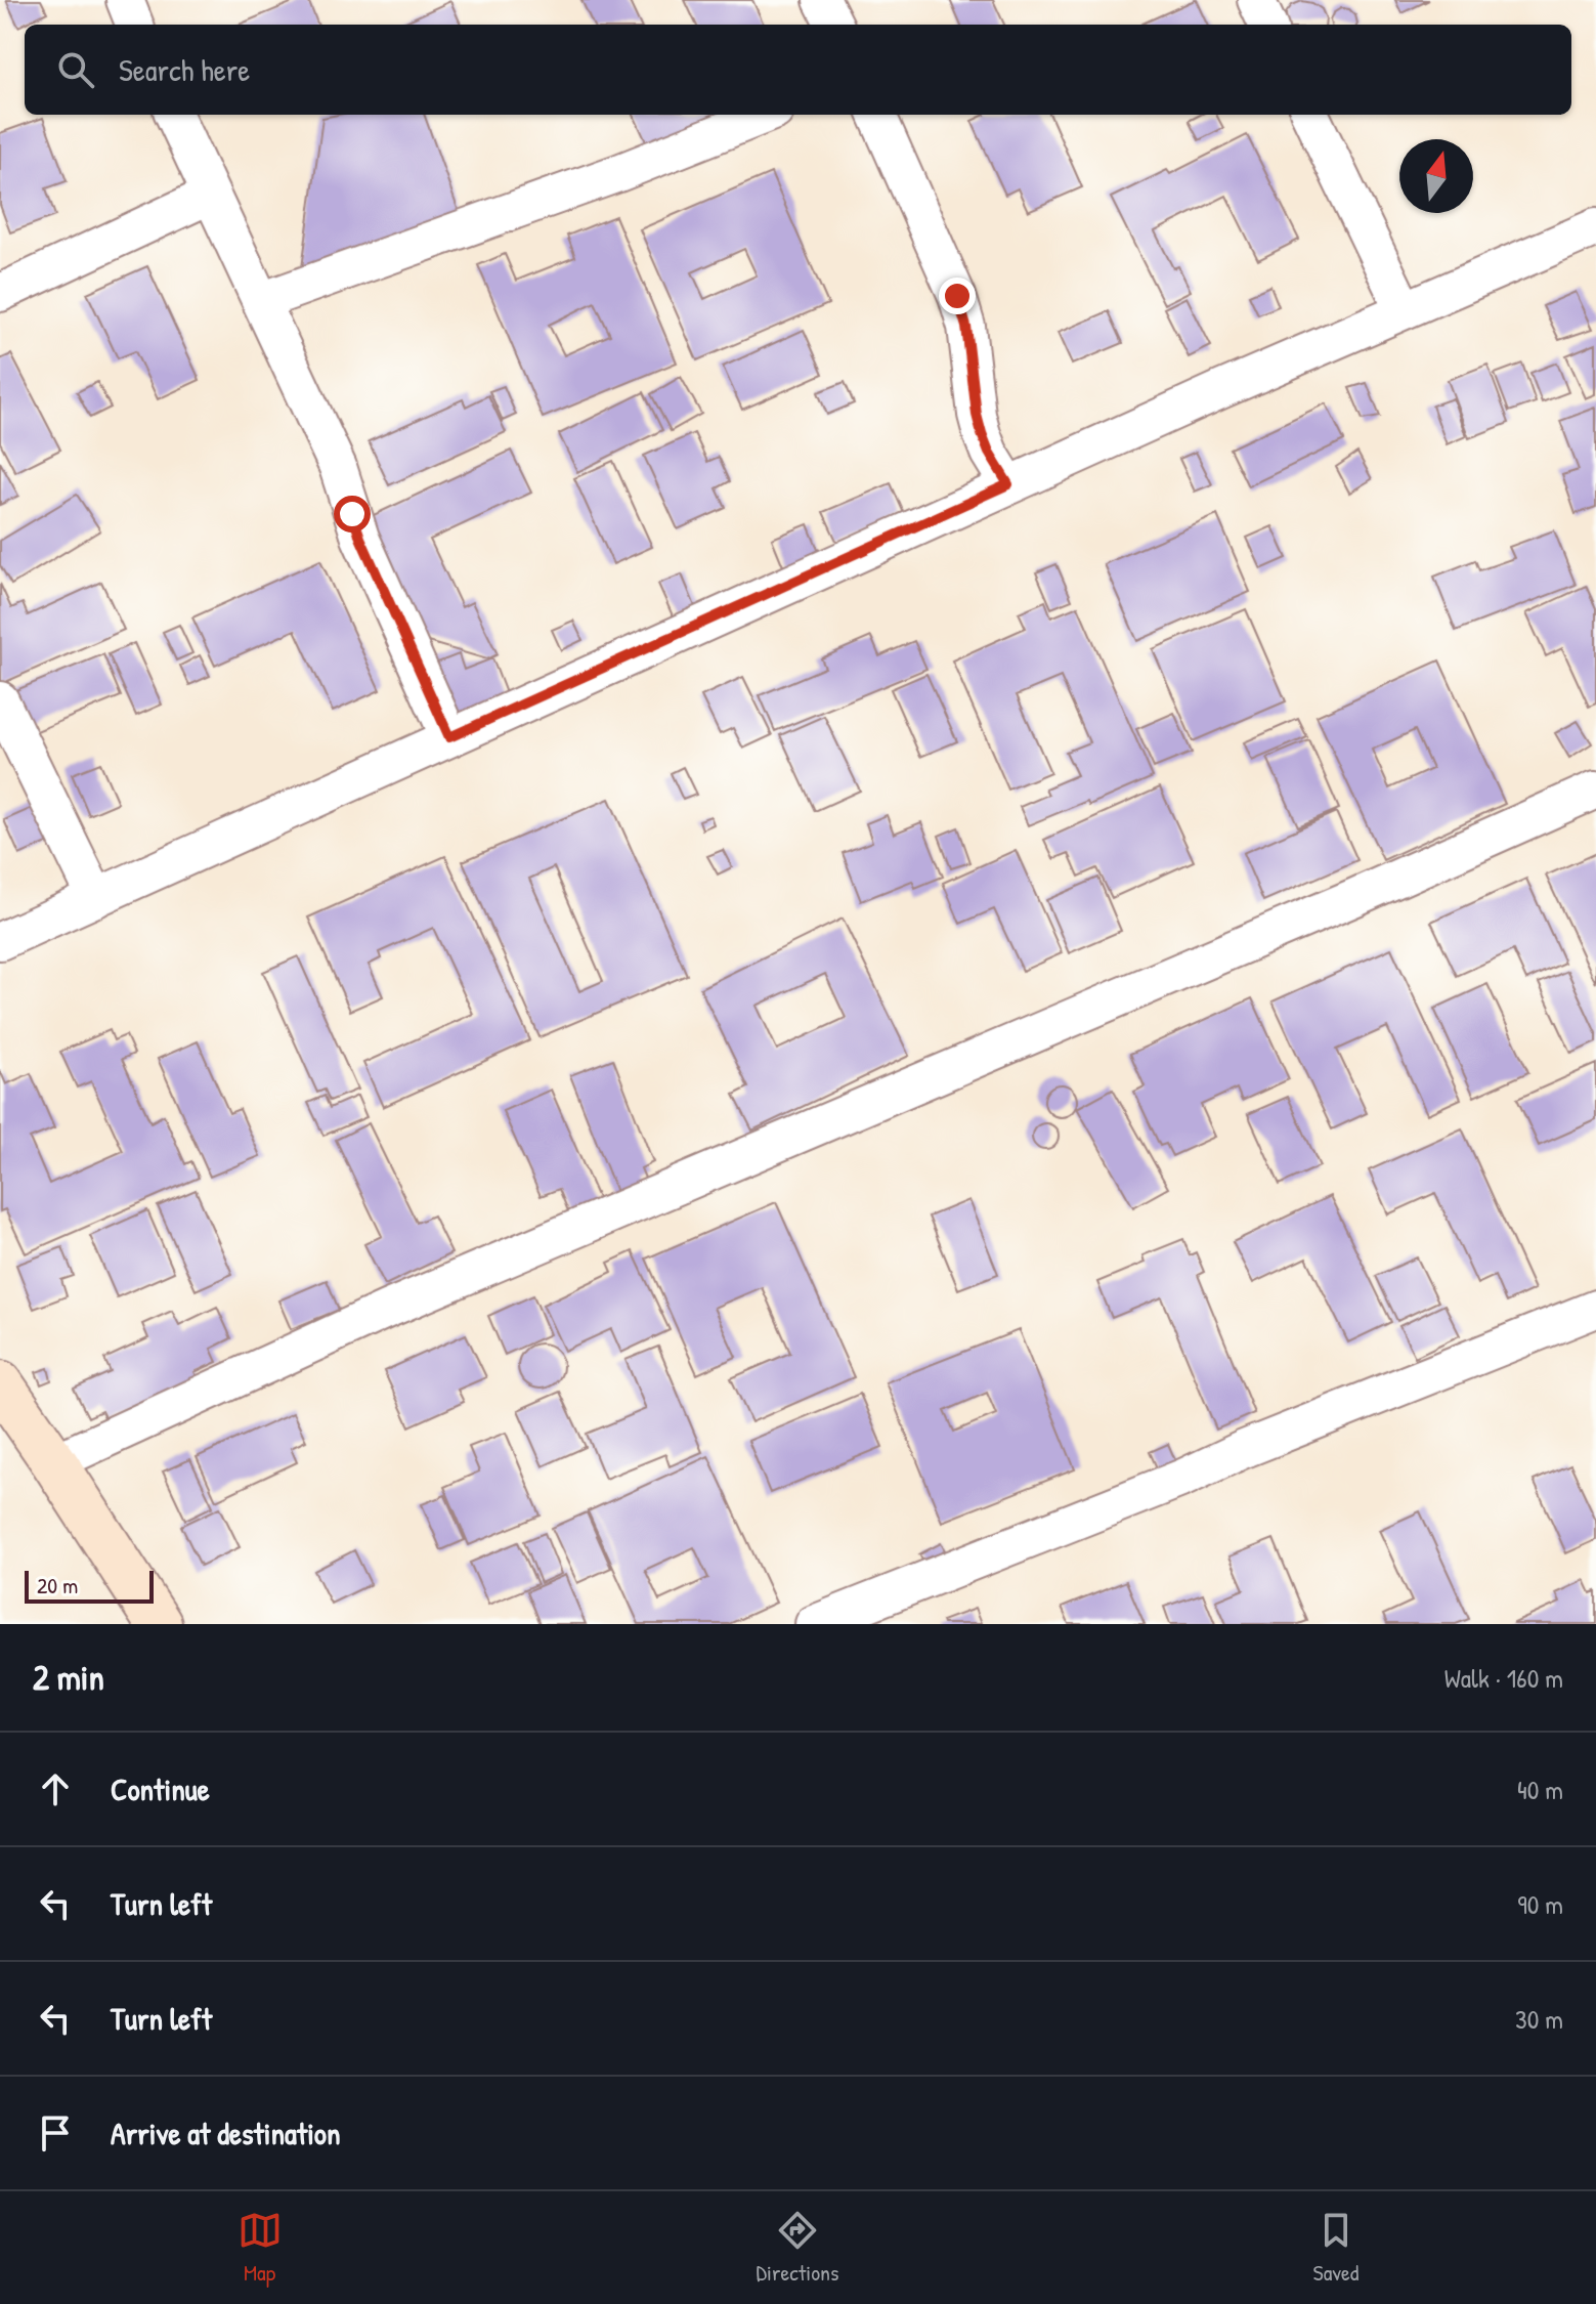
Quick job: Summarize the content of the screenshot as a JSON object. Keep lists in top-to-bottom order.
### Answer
{
  "scale_bar": "20 m",
  "north": "top",
  "page": {
    "search": "Search here",
    "scale": "20 m",
    "heading": ["2 min", "Walk · 160 m"],
    "list": [
      ["Continue", "40 m"],
      ["Turn left", "90 m"],
      ["Turn left", "30 m"],
      "Arrive at destination"
    ],
    "nav": ["Map", "Directions", "Saved"]
  }
}
